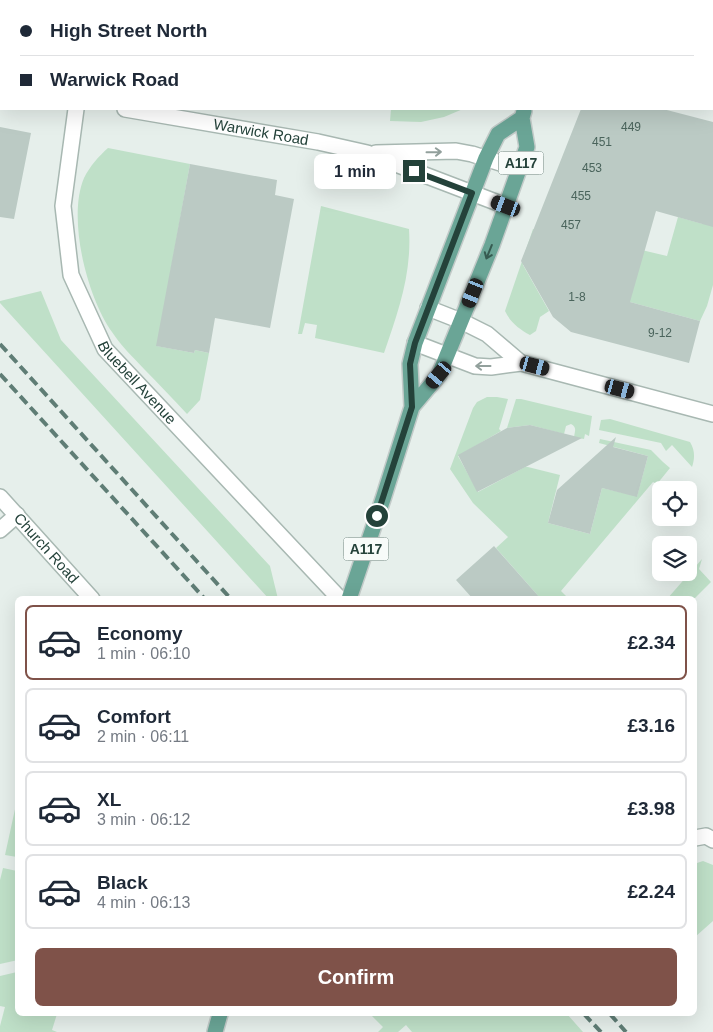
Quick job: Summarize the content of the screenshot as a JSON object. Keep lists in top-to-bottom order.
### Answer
{
  "streets": {
    "main road": ["A117"],
    "street": ["Warwick Road", "Bluebell Avenue", "Church Road"]
  },
  "crossings": [
    ["Warwick Road", "A117"]
  ],
  "house_numbers": [
    "449",
    "451",
    "453",
    "455",
    "457",
    "1-8",
    "9-12"
  ],
  "page": {
    "banner": ["High Street North", "Warwick Road"],
    "bubble": "1 min",
    "list": [
      {
        "name": "Economy",
        "note": "1 min · 06:10",
        "value": "£2.34"
      },
      {
        "name": "Comfort",
        "note": "2 min · 06:11",
        "value": "£3.16"
      },
      {
        "name": "XL",
        "note": "3 min · 06:12",
        "value": "£3.98"
      },
      {
        "name": "Black",
        "note": "4 min · 06:13",
        "value": "£2.24"
      }
    ],
    "buttons": "Confirm"
  }
}
